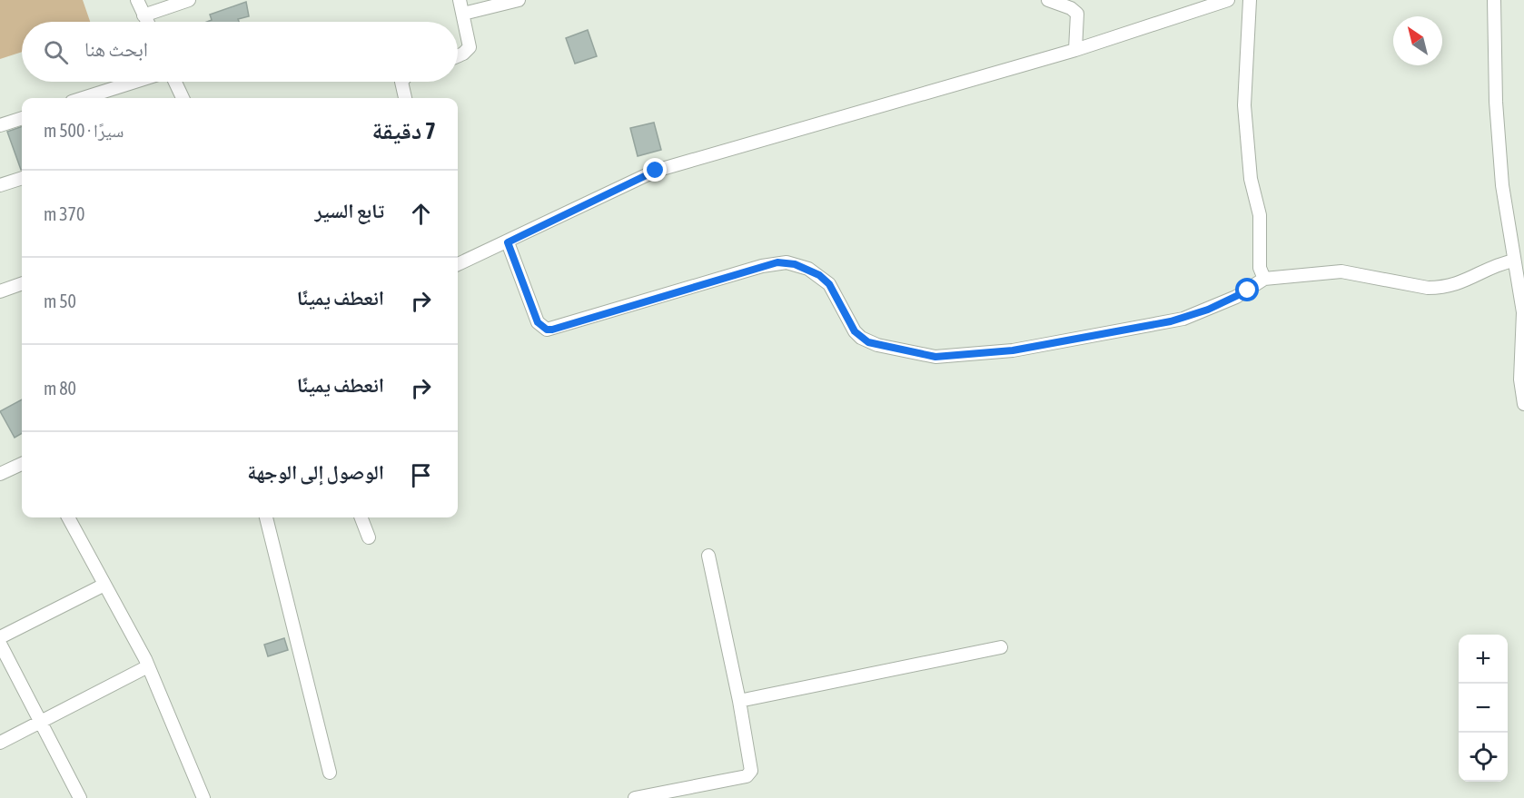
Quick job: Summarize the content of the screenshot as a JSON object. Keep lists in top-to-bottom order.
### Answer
{
  "north": "top left",
  "page": {
    "search": "ابحث هنا",
    "heading": ["7 دقيقة", "سيرًا · 500 m"],
    "list": [
      ["تابع السير", "370 m"],
      ["انعطف يمينًا", "50 m"],
      ["انعطف يمينًا", "80 m"],
      "الوصول إلى الوجهة"
    ],
    "map_buttons": ["+", "−"]
  }
}
